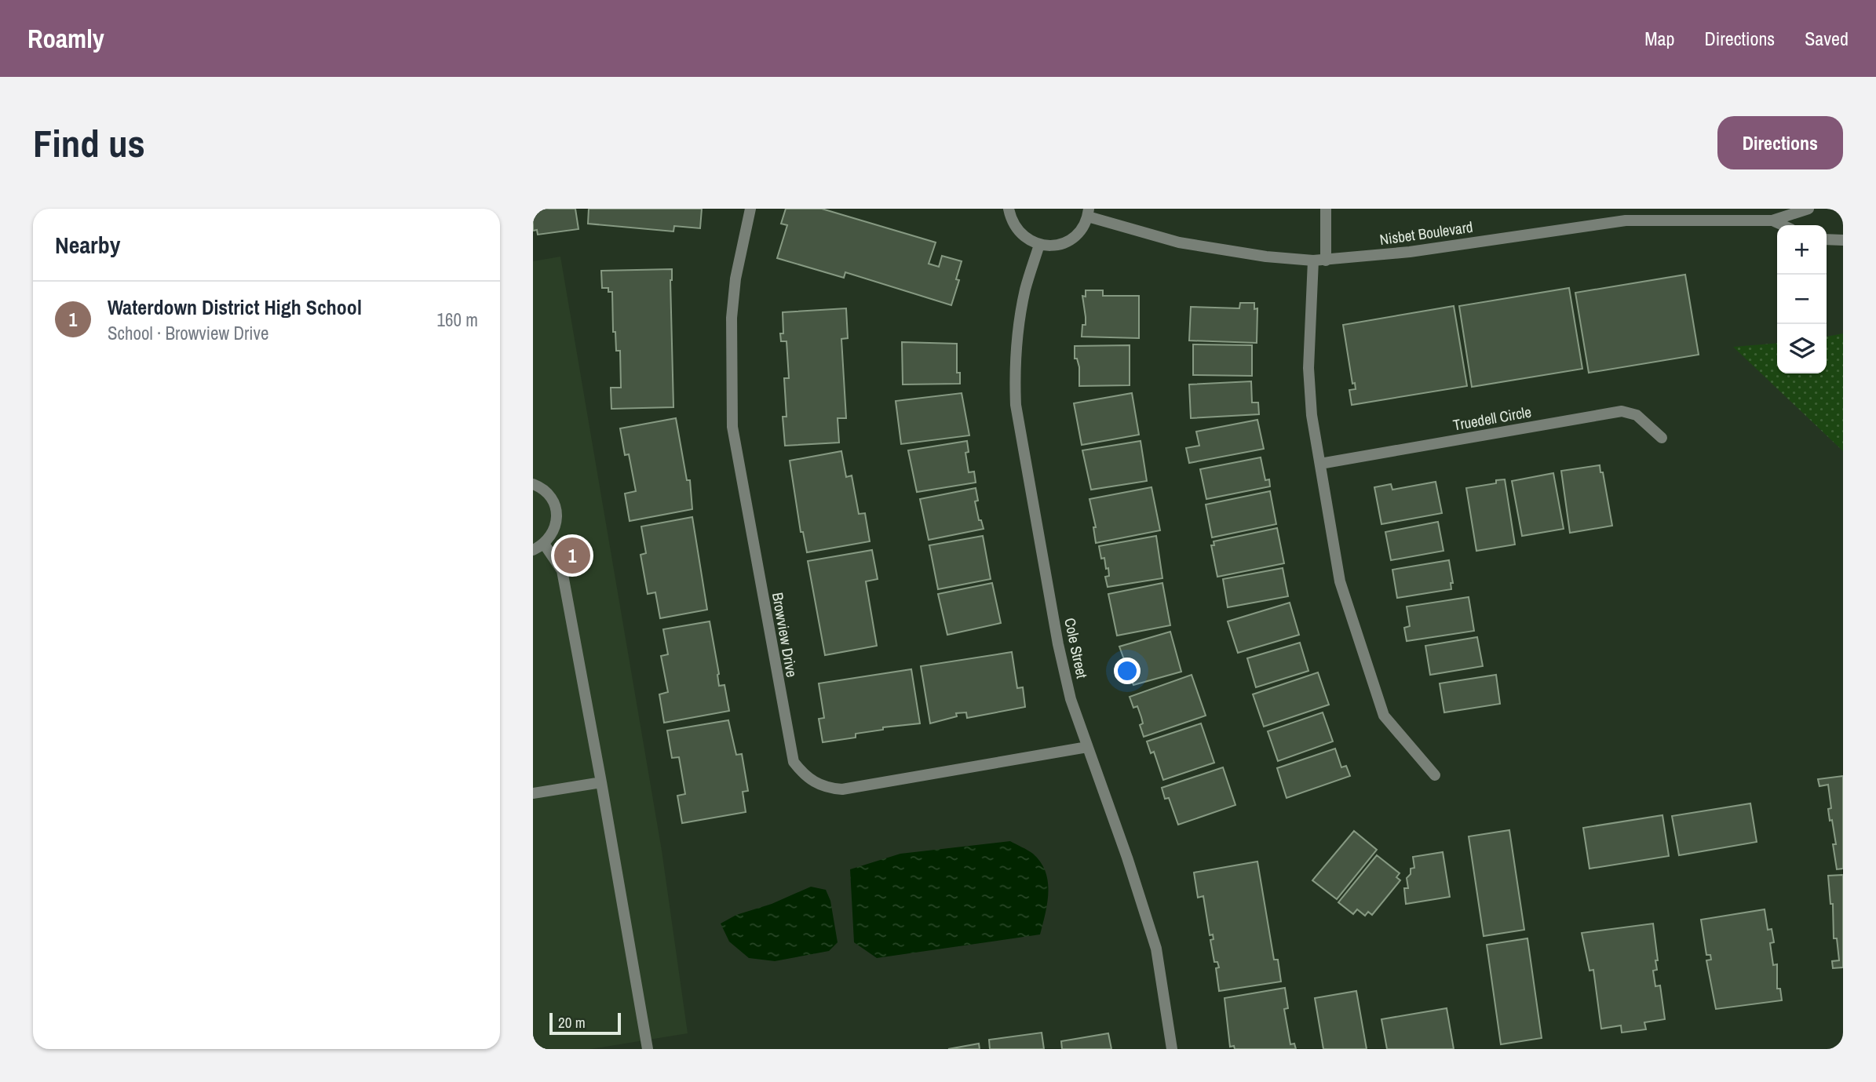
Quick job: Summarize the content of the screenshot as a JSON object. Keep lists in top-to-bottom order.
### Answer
{
  "streets": {
    "street": [
      "Nisbet Boulevard",
      "Truedell Circle",
      "Browview Drive",
      "Cole Street"
    ]
  },
  "crossings": [
    ["Browview Drive", "Cole Street"]
  ],
  "scale_bar": "20 m",
  "page": {
    "header": "Roamly",
    "nav": ["Map", "Directions", "Saved"],
    "buttons": "Directions",
    "title": "Find us",
    "heading": "Nearby",
    "map_buttons": ["+", "−"],
    "list": [
      {
        "mark": "1",
        "name": "Waterdown District High School",
        "note": "School · Browview Drive",
        "value": "160 m"
      }
    ],
    "pins": "1",
    "scale": "20 m"
  }
}
